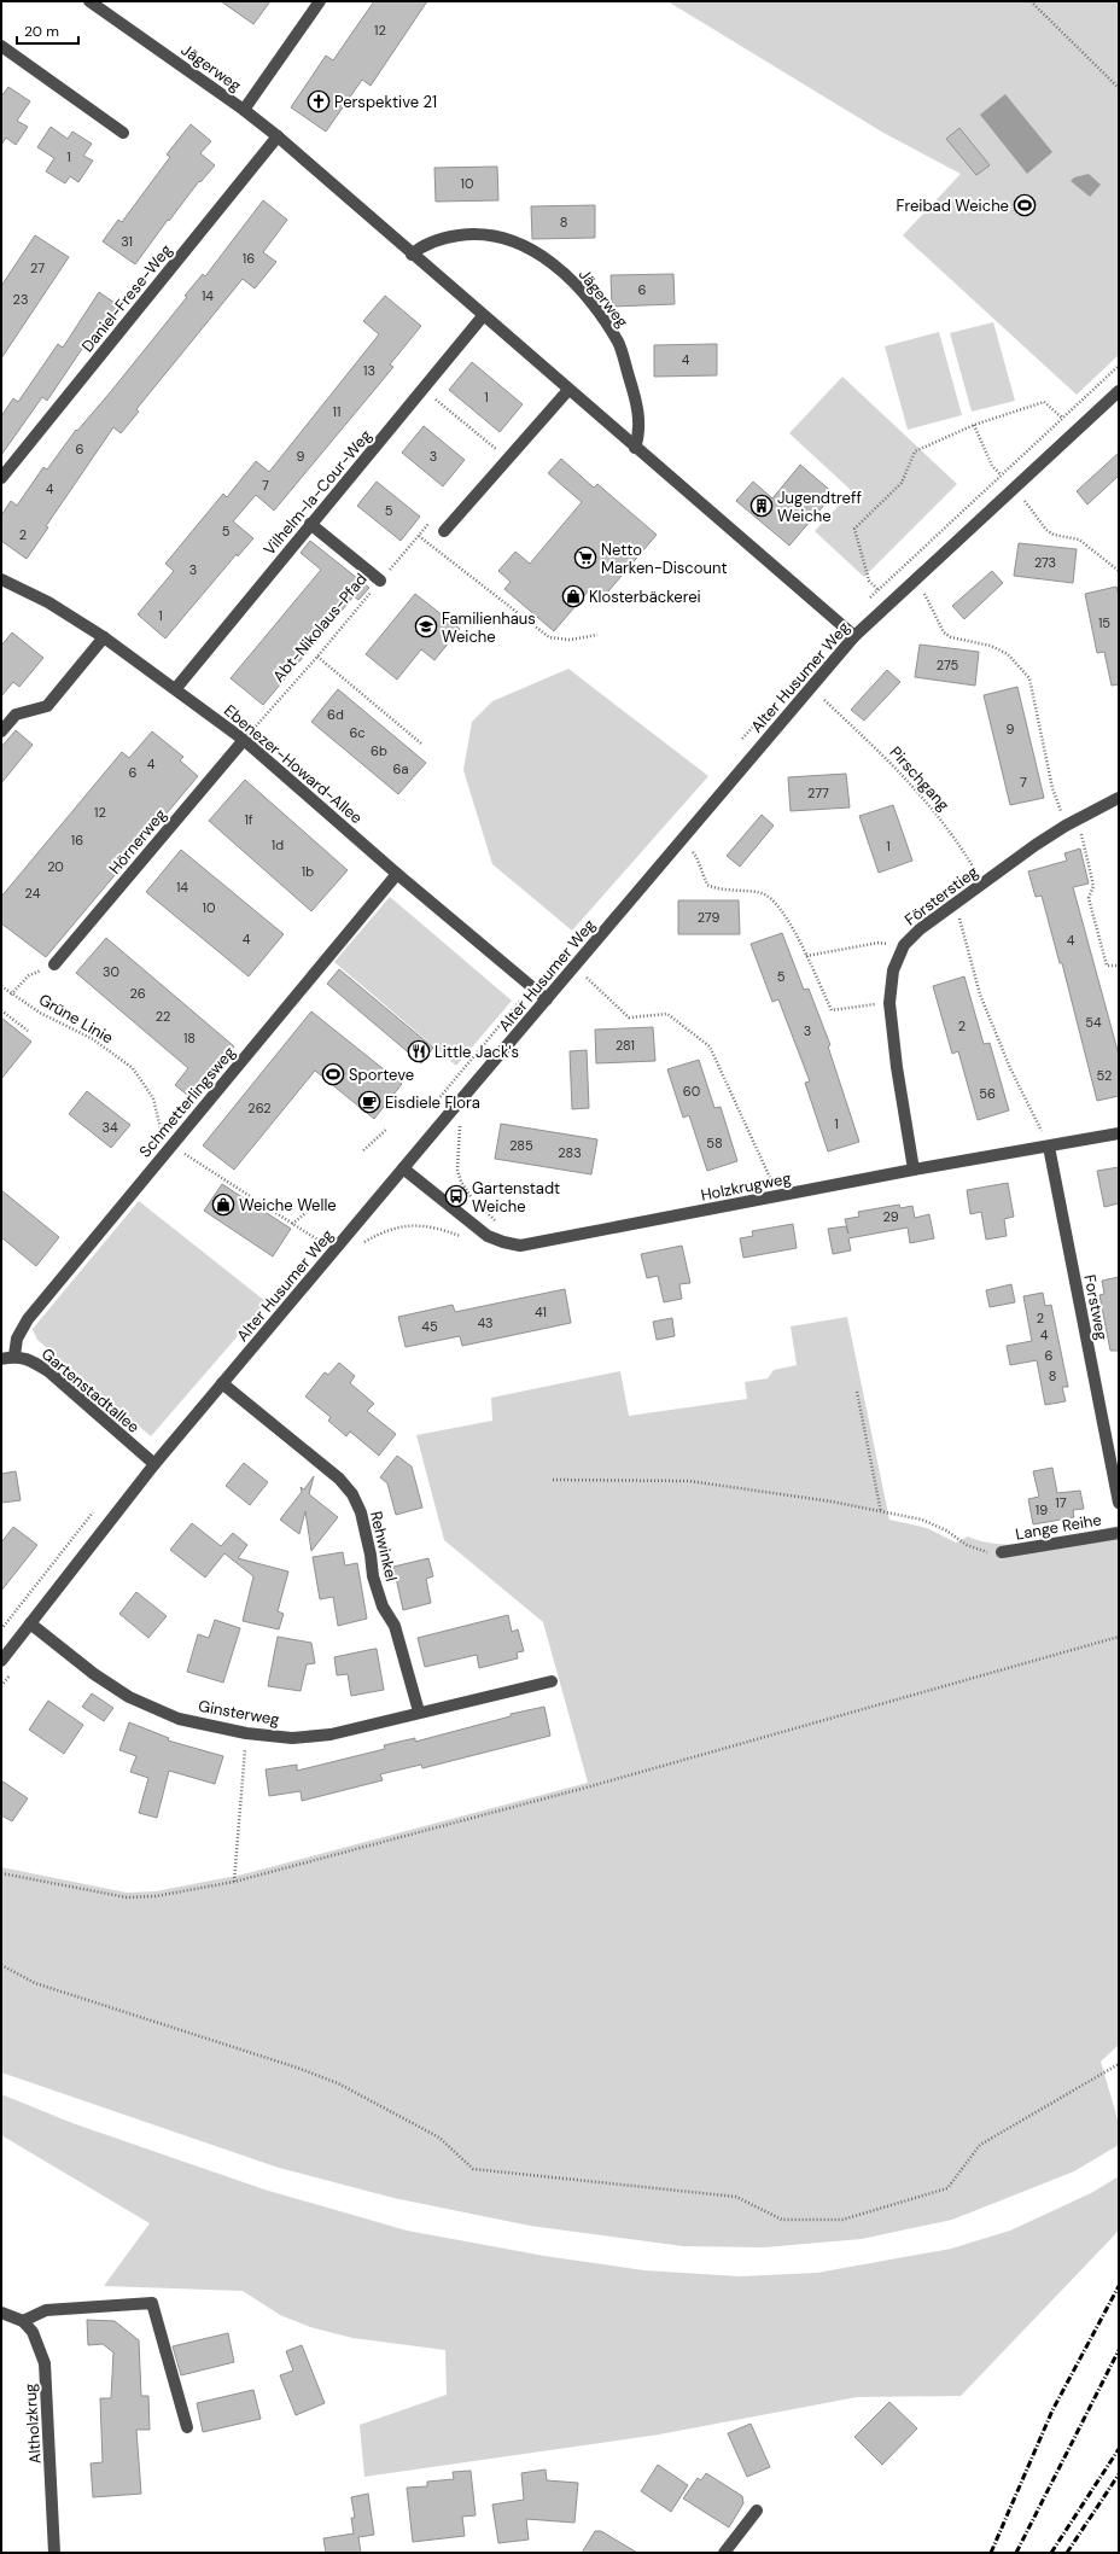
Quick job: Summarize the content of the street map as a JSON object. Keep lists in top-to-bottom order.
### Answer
{
  "streets": {
    "street": [
      "Jägerweg",
      "Daniel-Frese-Weg",
      "Vilhelm-la-Cour-Weg",
      "Abt-Nikolaus-Pfad",
      "Alter Husumer Weg",
      "Ebenezer-Howard-Allee",
      "Hörnerweg",
      "Försterstieg",
      "Schmetterlingsweg",
      "Holzkrugweg",
      "Forstweg",
      "Gartenstadtallee",
      "Lange Reihe",
      "Rehwinkel",
      "Ginsterweg",
      "Altholzkrug"
    ],
    "path": ["Pirschgang", "Grüne Linie"]
  },
  "crossings": [
    ["Jägerweg", "Daniel-Frese-Weg"],
    ["Jägerweg", "Vilhelm-la-Cour-Weg"],
    ["Jägerweg", "Alter Husumer Weg"],
    ["Vilhelm-la-Cour-Weg", "Abt-Nikolaus-Pfad"],
    ["Vilhelm-la-Cour-Weg", "Ebenezer-Howard-Allee"],
    ["Abt-Nikolaus-Pfad", "Ebenezer-Howard-Allee"],
    ["Abt-Nikolaus-Pfad", "Hörnerweg"],
    ["Alter Husumer Weg", "Ebenezer-Howard-Allee"],
    ["Alter Husumer Weg", "Holzkrugweg"],
    ["Alter Husumer Weg", "Gartenstadtallee"],
    ["Alter Husumer Weg", "Rehwinkel"],
    ["Alter Husumer Weg", "Ginsterweg"],
    ["Ebenezer-Howard-Allee", "Hörnerweg"],
    ["Ebenezer-Howard-Allee", "Schmetterlingsweg"],
    ["Pirschgang", "Försterstieg"],
    ["Försterstieg", "Holzkrugweg"],
    ["Grüne Linie", "Schmetterlingsweg"],
    ["Schmetterlingsweg", "Gartenstadtallee"],
    ["Holzkrugweg", "Forstweg"],
    ["Rehwinkel", "Ginsterweg"]
  ],
  "places": {
    "church": ["Perspektive 21"],
    "sports": ["Freibad Weiche", "Sporteve"],
    "building": ["Jugendtreff Weiche"],
    "supermarket": ["Netto Marken-Discount"],
    "shop": ["Klosterbäckerei", "Weiche Welle"],
    "school or university": ["Familienhaus Weiche"],
    "restaurant": ["Little Jack's"],
    "cafe": ["Eisdiele Flora"],
    "bus stop": ["Gartenstadt Weiche"]
  },
  "house_numbers": [
    "12",
    "1",
    "10",
    "8",
    "31",
    "16",
    "27",
    "6",
    "14",
    "23",
    "4",
    "13",
    "1",
    "11",
    "6",
    "9",
    "3",
    "7",
    "4",
    "5",
    "5",
    "2",
    "273",
    "3",
    "1",
    "15",
    "275",
    "6d",
    "9",
    "6c",
    "6b",
    "4",
    "6a",
    "6",
    "7",
    "277",
    "12",
    "1f",
    "16",
    "1d",
    "1",
    "20",
    "1b",
    "14",
    "24",
    "10",
    "279",
    "4",
    "4",
    "30",
    "5",
    "26",
    "22",
    "54",
    "2",
    "3",
    "18",
    "281",
    "52",
    "60",
    "56",
    "262",
    "1",
    "34",
    "58",
    "285",
    "283",
    "29",
    "41",
    "2",
    "43",
    "45",
    "4",
    "6",
    "8",
    "17",
    "19"
  ],
  "scale_bar": "20 m"
}
